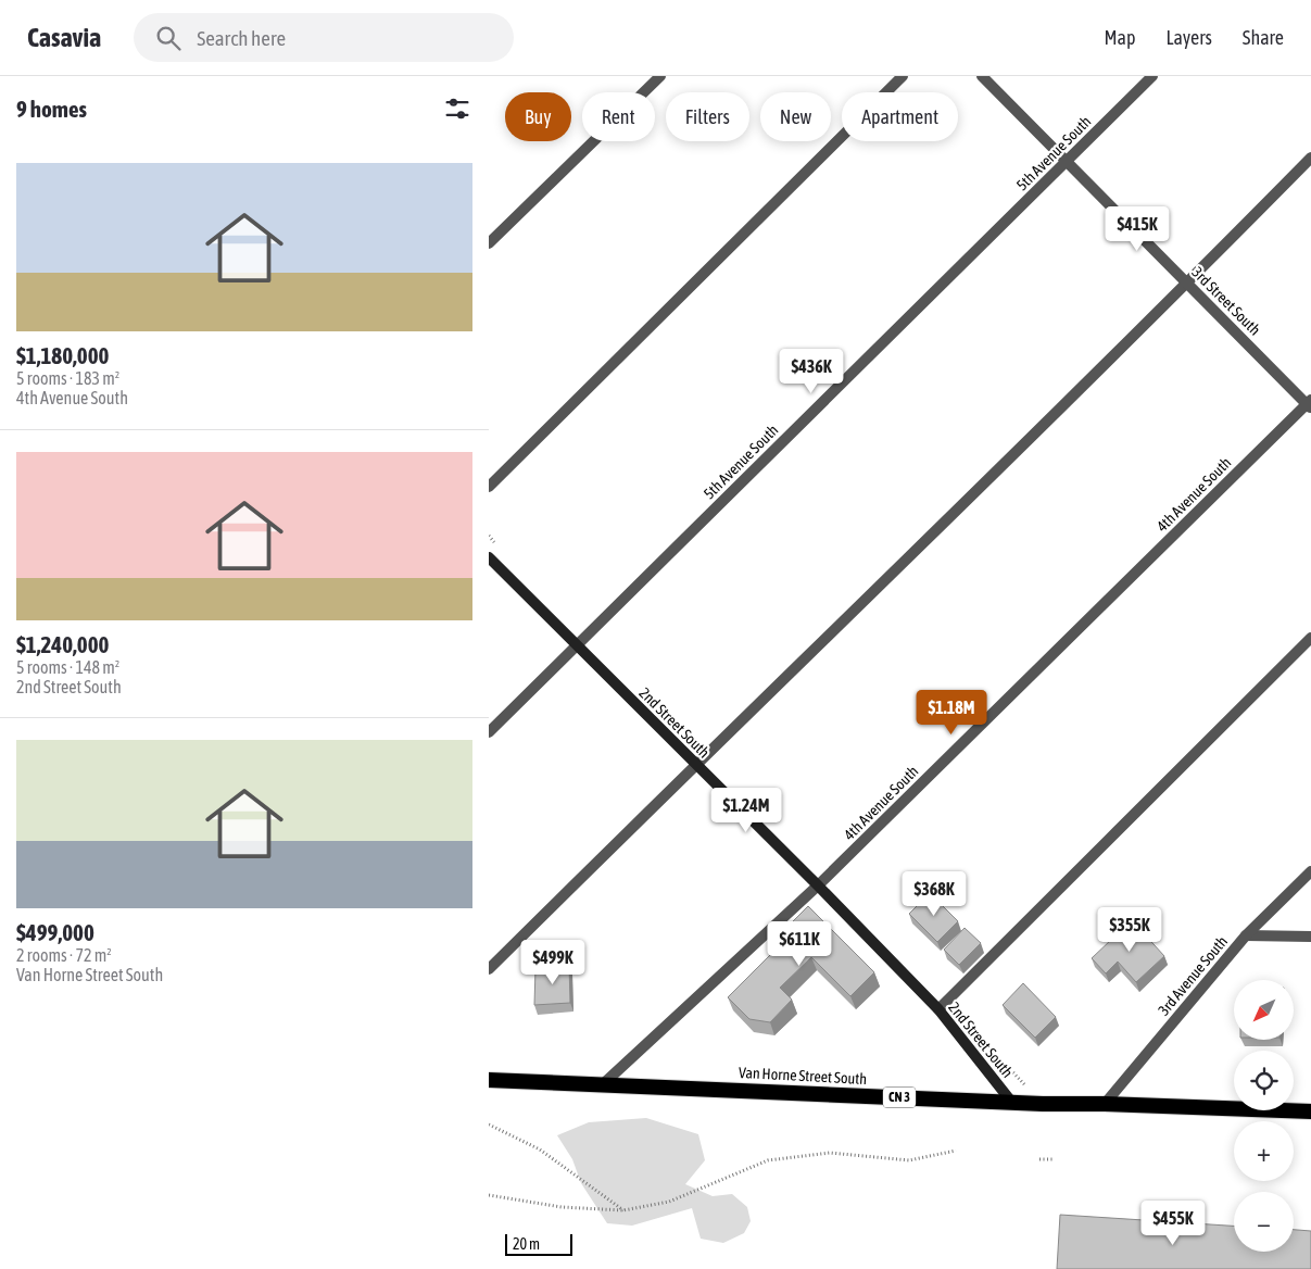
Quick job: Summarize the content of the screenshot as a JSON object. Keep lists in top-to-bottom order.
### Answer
{
  "streets": {
    "highway": ["Van Horne Street South", "CN 3"],
    "main road": ["2nd Street South"],
    "street": [
      "5th Avenue South",
      "3rd Street South",
      "4th Avenue South",
      "3rd Avenue South"
    ]
  },
  "crossings": [
    ["5th Avenue South", "3rd Street South"],
    ["5th Avenue South", "2nd Street South"],
    ["3rd Street South", "4th Avenue South"],
    ["4th Avenue South", "2nd Street South"],
    ["4th Avenue South", "Van Horne Street South"],
    ["2nd Street South", "Van Horne Street South"],
    ["3rd Avenue South", "Van Horne Street South"]
  ],
  "scale_bar": "20 m",
  "north": "bottom left",
  "page": {
    "header": "Casavia",
    "search": "Search here",
    "nav": ["Map", "Layers", "Share"],
    "heading": "9 homes",
    "chip": [
      "Buy",
      "Rent",
      "Filters",
      "New",
      "Apartment"
    ],
    "list": [
      {
        "name": "$1,180,000",
        "note": "5 rooms · 183 m² · 4th Avenue South"
      },
      {
        "name": "$1,240,000",
        "note": "5 rooms · 148 m² · 2nd Street South"
      },
      {
        "name": "$499,000",
        "note": "2 rooms · 72 m² · Van Horne Street South"
      }
    ],
    "price": [
      "$415K",
      "$436K",
      "$1.18M",
      "$1.24M",
      "$368K",
      "$355K",
      "$611K",
      "$499K",
      "$455K"
    ],
    "map_buttons": ["+", "−"],
    "scale": "20 m"
  }
}
